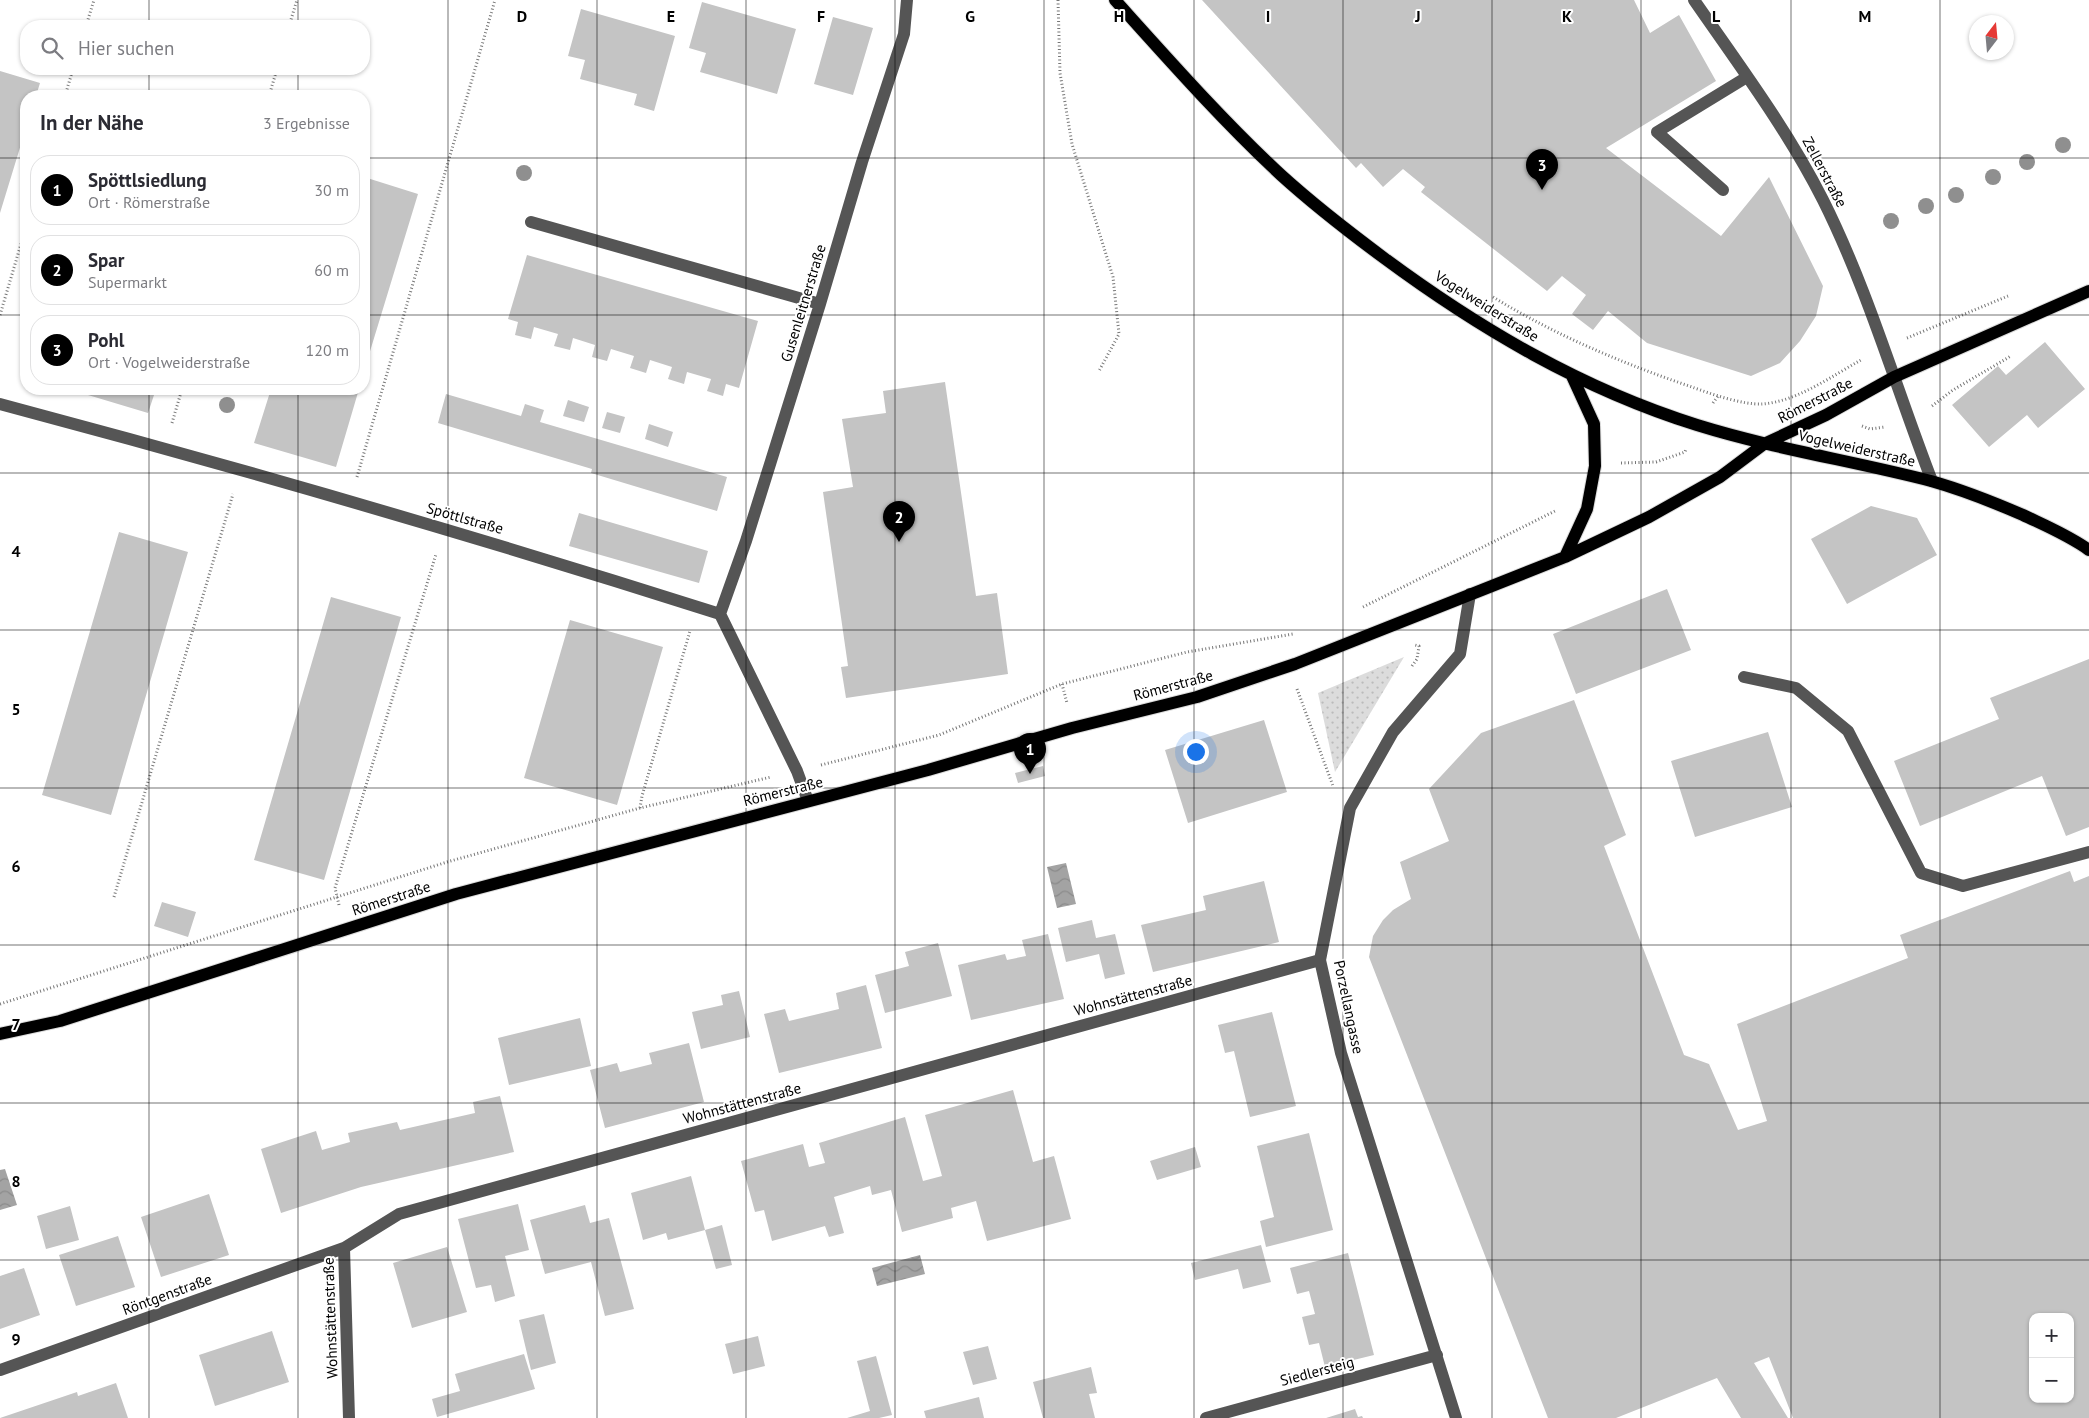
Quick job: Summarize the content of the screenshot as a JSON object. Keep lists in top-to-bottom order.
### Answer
{
  "streets": {
    "main road": ["Vogelweiderstraße", "Römerstraße"],
    "street": [
      "Zellerstraße",
      "Gusenleitnerstraße",
      "Spöttlstraße",
      "Wohnstättenstraße",
      "Porzellangasse",
      "Röntgenstraße",
      "Siedlersteig"
    ]
  },
  "crossings": [
    ["Zellerstraße", "Vogelweiderstraße"],
    ["Zellerstraße", "Römerstraße"],
    ["Gusenleitnerstraße", "Spöttlstraße"],
    ["Vogelweiderstraße", "Römerstraße"],
    ["Römerstraße", "Porzellangasse"],
    ["Wohnstättenstraße", "Porzellangasse"],
    ["Wohnstättenstraße", "Röntgenstraße"],
    ["Porzellangasse", "Siedlersteig"]
  ],
  "north": "top",
  "page": {
    "search": "Hier suchen",
    "heading": ["In der Nähe", "3 Ergebnisse"],
    "pins": ["3", "2", "1"],
    "list": [
      {
        "mark": "1",
        "name": "Spöttlsiedlung",
        "note": "Ort · Römerstraße",
        "value": "30 m"
      },
      {
        "mark": "2",
        "name": "Spar",
        "note": "Supermarkt",
        "value": "60 m"
      },
      {
        "mark": "3",
        "name": "Pohl",
        "note": "Ort · Vogelweiderstraße",
        "value": "120 m"
      }
    ],
    "map_buttons": ["+", "−"]
  },
  "grid": {
    "columns": [
      "D",
      "E",
      "F",
      "G",
      "H",
      "I",
      "J",
      "K",
      "L",
      "M"
    ],
    "rows": [
      "4",
      "5",
      "6",
      "7",
      "8",
      "9"
    ]
  }
}
